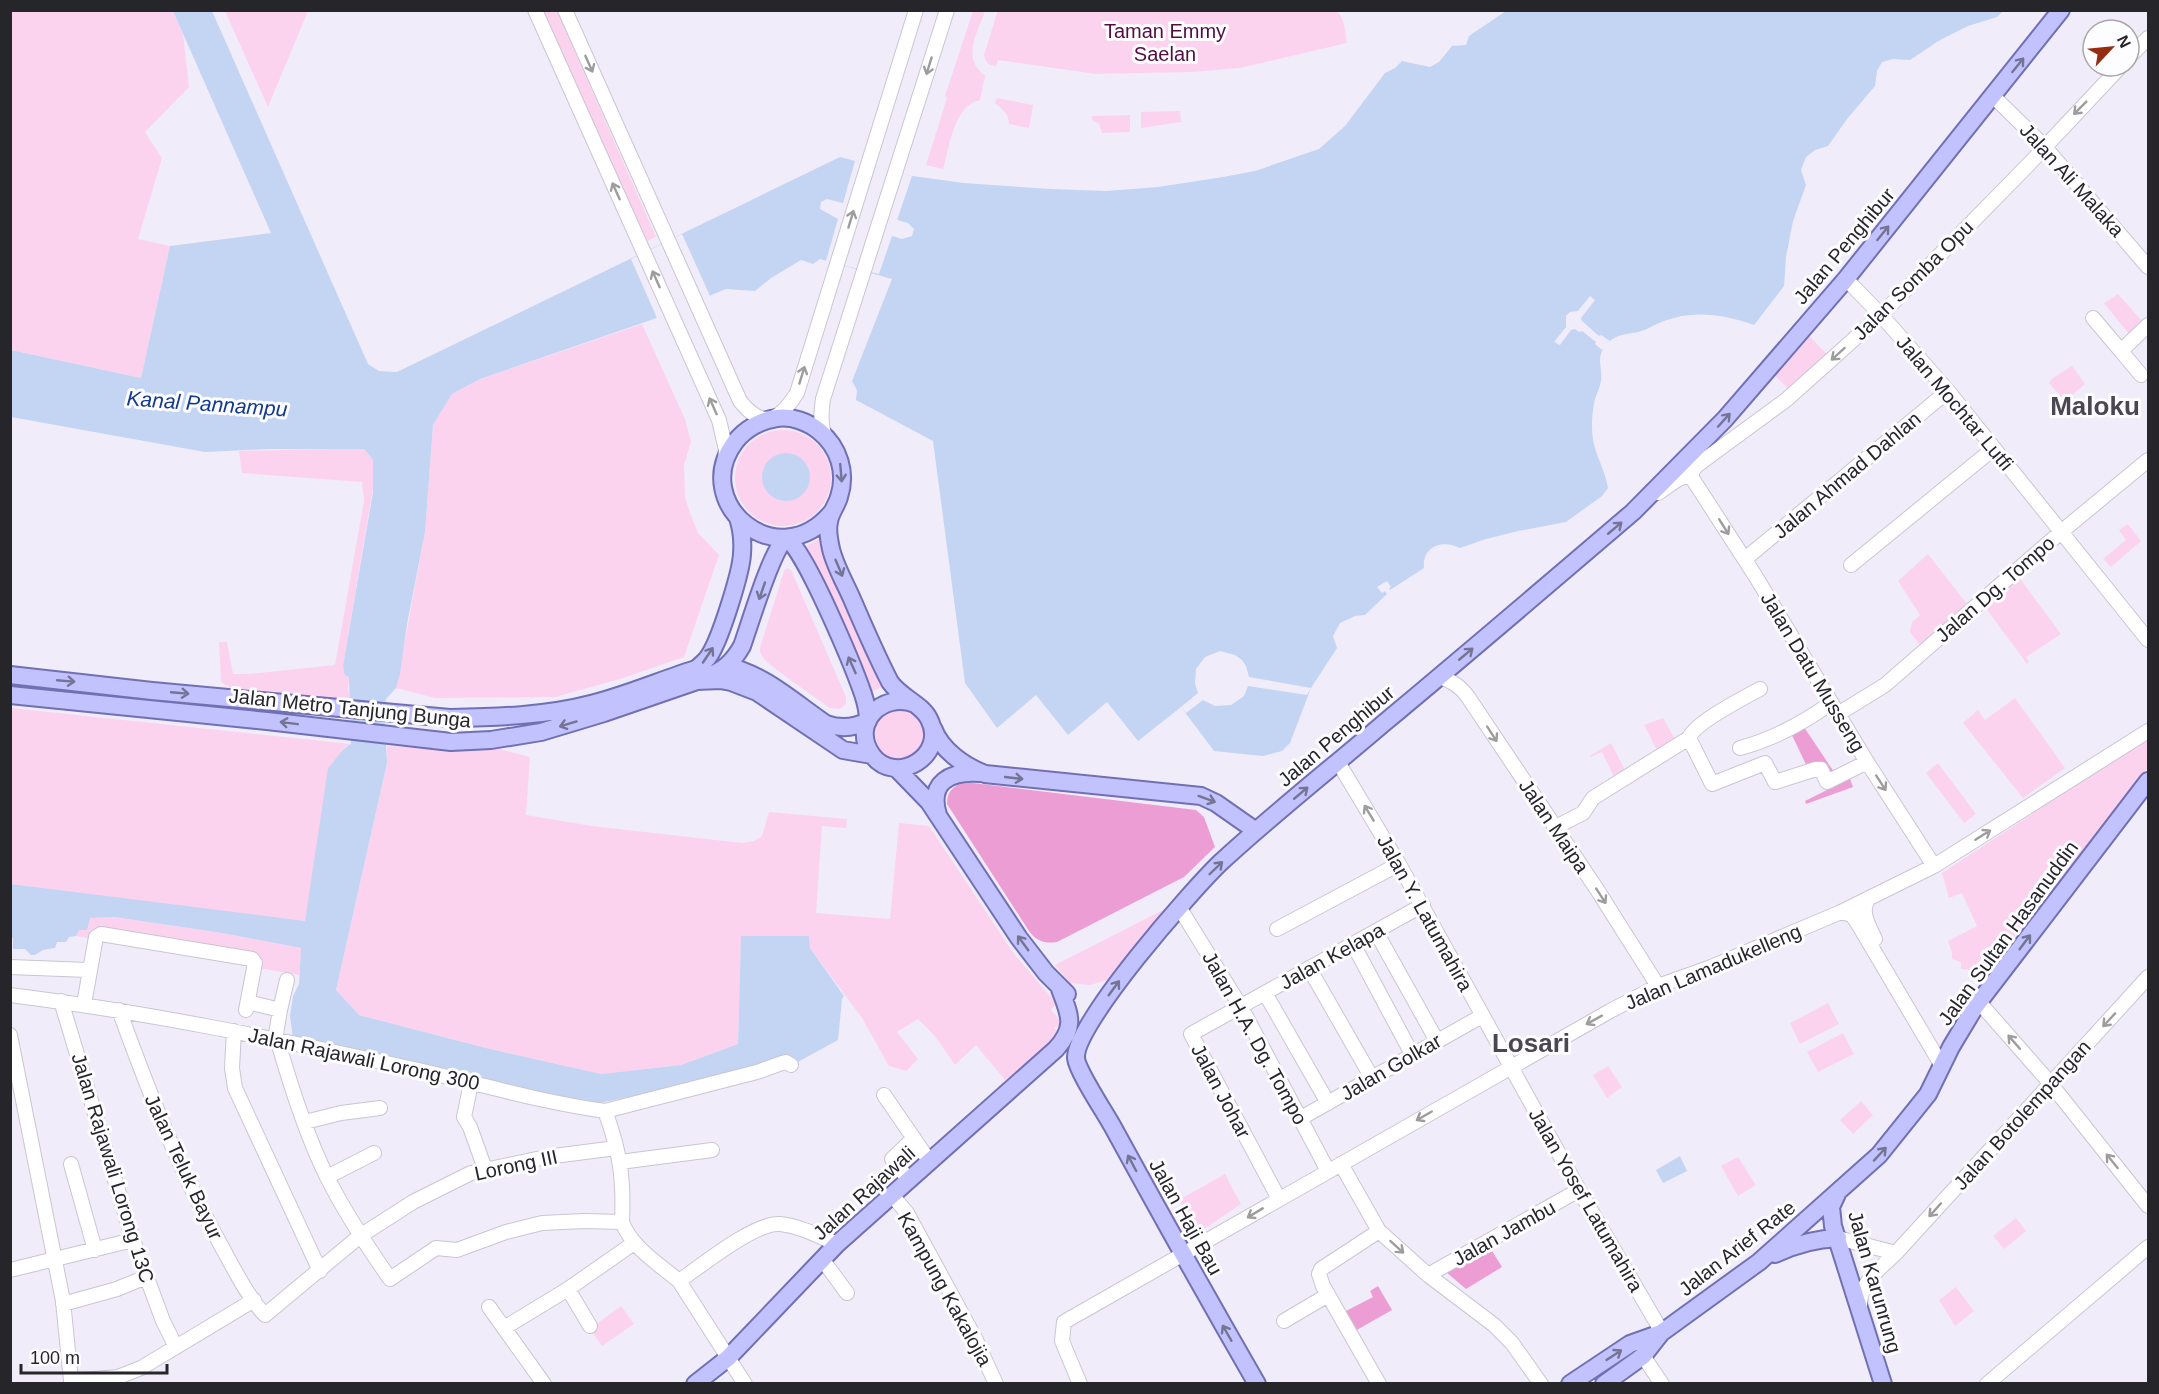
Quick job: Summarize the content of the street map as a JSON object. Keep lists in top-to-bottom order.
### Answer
{
  "streets": {
    "main road": [
      "Jalan Penghibur",
      "Jalan Metro Tanjung Bunga",
      "Jalan Sultan Hasanuddin",
      "Jalan Rajawali",
      "Jalan Haji Bau",
      "Jalan Arief Rate",
      "Jalan Karunrung"
    ],
    "street": [
      "Jalan Ali Malaka",
      "Jalan Somba Opu",
      "Jalan Mochtar Lutfi",
      "Jalan Ahmad Dahlan",
      "Jalan Dg. Tompo",
      "Jalan Datu Musseng",
      "Jalan Maipa",
      "Jalan Y. Latumahira",
      "Jalan Kelapa",
      "Jalan Lamadukelleng",
      "Jalan H.A. Dg. Tompo",
      "Jalan Rajawali Lorong 300",
      "Jalan Golkar",
      "Jalan Johar",
      "Jalan Botolempangan",
      "Lorong III",
      "Jalan Teluk Bayur",
      "Jalan Rajawali Lorong 13C",
      "Jalan Yosef Latumahira",
      "Jalan Jambu",
      "Kampung Kakalojia"
    ]
  },
  "crossings": [
    ["Jalan Ali Malaka", "Jalan Penghibur"],
    ["Jalan Ali Malaka", "Jalan Somba Opu"],
    ["Jalan Penghibur", "Jalan Somba Opu"],
    ["Jalan Penghibur", "Jalan Mochtar Lutfi"],
    ["Jalan Penghibur", "Jalan Datu Musseng"],
    ["Jalan Penghibur", "Jalan Maipa"],
    ["Jalan Penghibur", "Jalan Y. Latumahira"],
    ["Jalan Penghibur", "Jalan H.A. Dg. Tompo"],
    ["Jalan Penghibur", "Jalan Rajawali"],
    ["Jalan Penghibur", "Jalan Haji Bau"],
    ["Jalan Somba Opu", "Jalan Mochtar Lutfi"],
    ["Jalan Somba Opu", "Jalan Datu Musseng"],
    ["Jalan Mochtar Lutfi", "Jalan Ahmad Dahlan"],
    ["Jalan Mochtar Lutfi", "Jalan Dg. Tompo"],
    ["Jalan Ahmad Dahlan", "Jalan Datu Musseng"],
    ["Jalan Dg. Tompo", "Jalan Datu Musseng"],
    ["Jalan Datu Musseng", "Jalan Lamadukelleng"],
    ["Jalan Maipa", "Jalan Lamadukelleng"],
    ["Jalan Y. Latumahira", "Jalan Kelapa"],
    ["Jalan Y. Latumahira", "Jalan Lamadukelleng"],
    ["Jalan Y. Latumahira", "Jalan Golkar"],
    ["Jalan Y. Latumahira", "Jalan Yosef Latumahira"],
    ["Jalan Sultan Hasanuddin", "Jalan Arief Rate"],
    ["Jalan Sultan Hasanuddin", "Jalan Karunrung"],
    ["Jalan Kelapa", "Jalan H.A. Dg. Tompo"],
    ["Jalan Kelapa", "Jalan Johar"],
    ["Jalan Lamadukelleng", "Jalan H.A. Dg. Tompo"],
    ["Jalan Lamadukelleng", "Jalan Johar"],
    ["Jalan Lamadukelleng", "Jalan Yosef Latumahira"],
    ["Jalan Lamadukelleng", "Jalan Haji Bau"],
    ["Jalan H.A. Dg. Tompo", "Jalan Golkar"],
    ["Jalan H.A. Dg. Tompo", "Jalan Johar"],
    ["Jalan Rajawali Lorong 300", "Jalan Teluk Bayur"],
    ["Jalan Rajawali Lorong 300", "Jalan Rajawali Lorong 13C"],
    ["Jalan Botolempangan", "Jalan Karunrung"],
    ["Lorong III", "Jalan Teluk Bayur"],
    ["Jalan Rajawali", "Jalan Haji Bau"],
    ["Jalan Rajawali", "Kampung Kakalojia"],
    ["Jalan Yosef Latumahira", "Jalan Jambu"],
    ["Jalan Yosef Latumahira", "Jalan Arief Rate"],
    ["Jalan Arief Rate", "Jalan Karunrung"]
  ],
  "one_way": [
    "Jalan Penghibur",
    "Jalan Somba Opu",
    "Jalan Datu Musseng",
    "Jalan Maipa",
    "Jalan Sultan Hasanuddin",
    "Jalan Botolempangan",
    "Jalan Haji Bau"
  ],
  "districts": ["Maloku", "Losari"],
  "water": ["Kanal Pannampu"],
  "parks": ["Taman Emmy Saelan"],
  "scale_bar": "100 m",
  "north": "top right"
}
